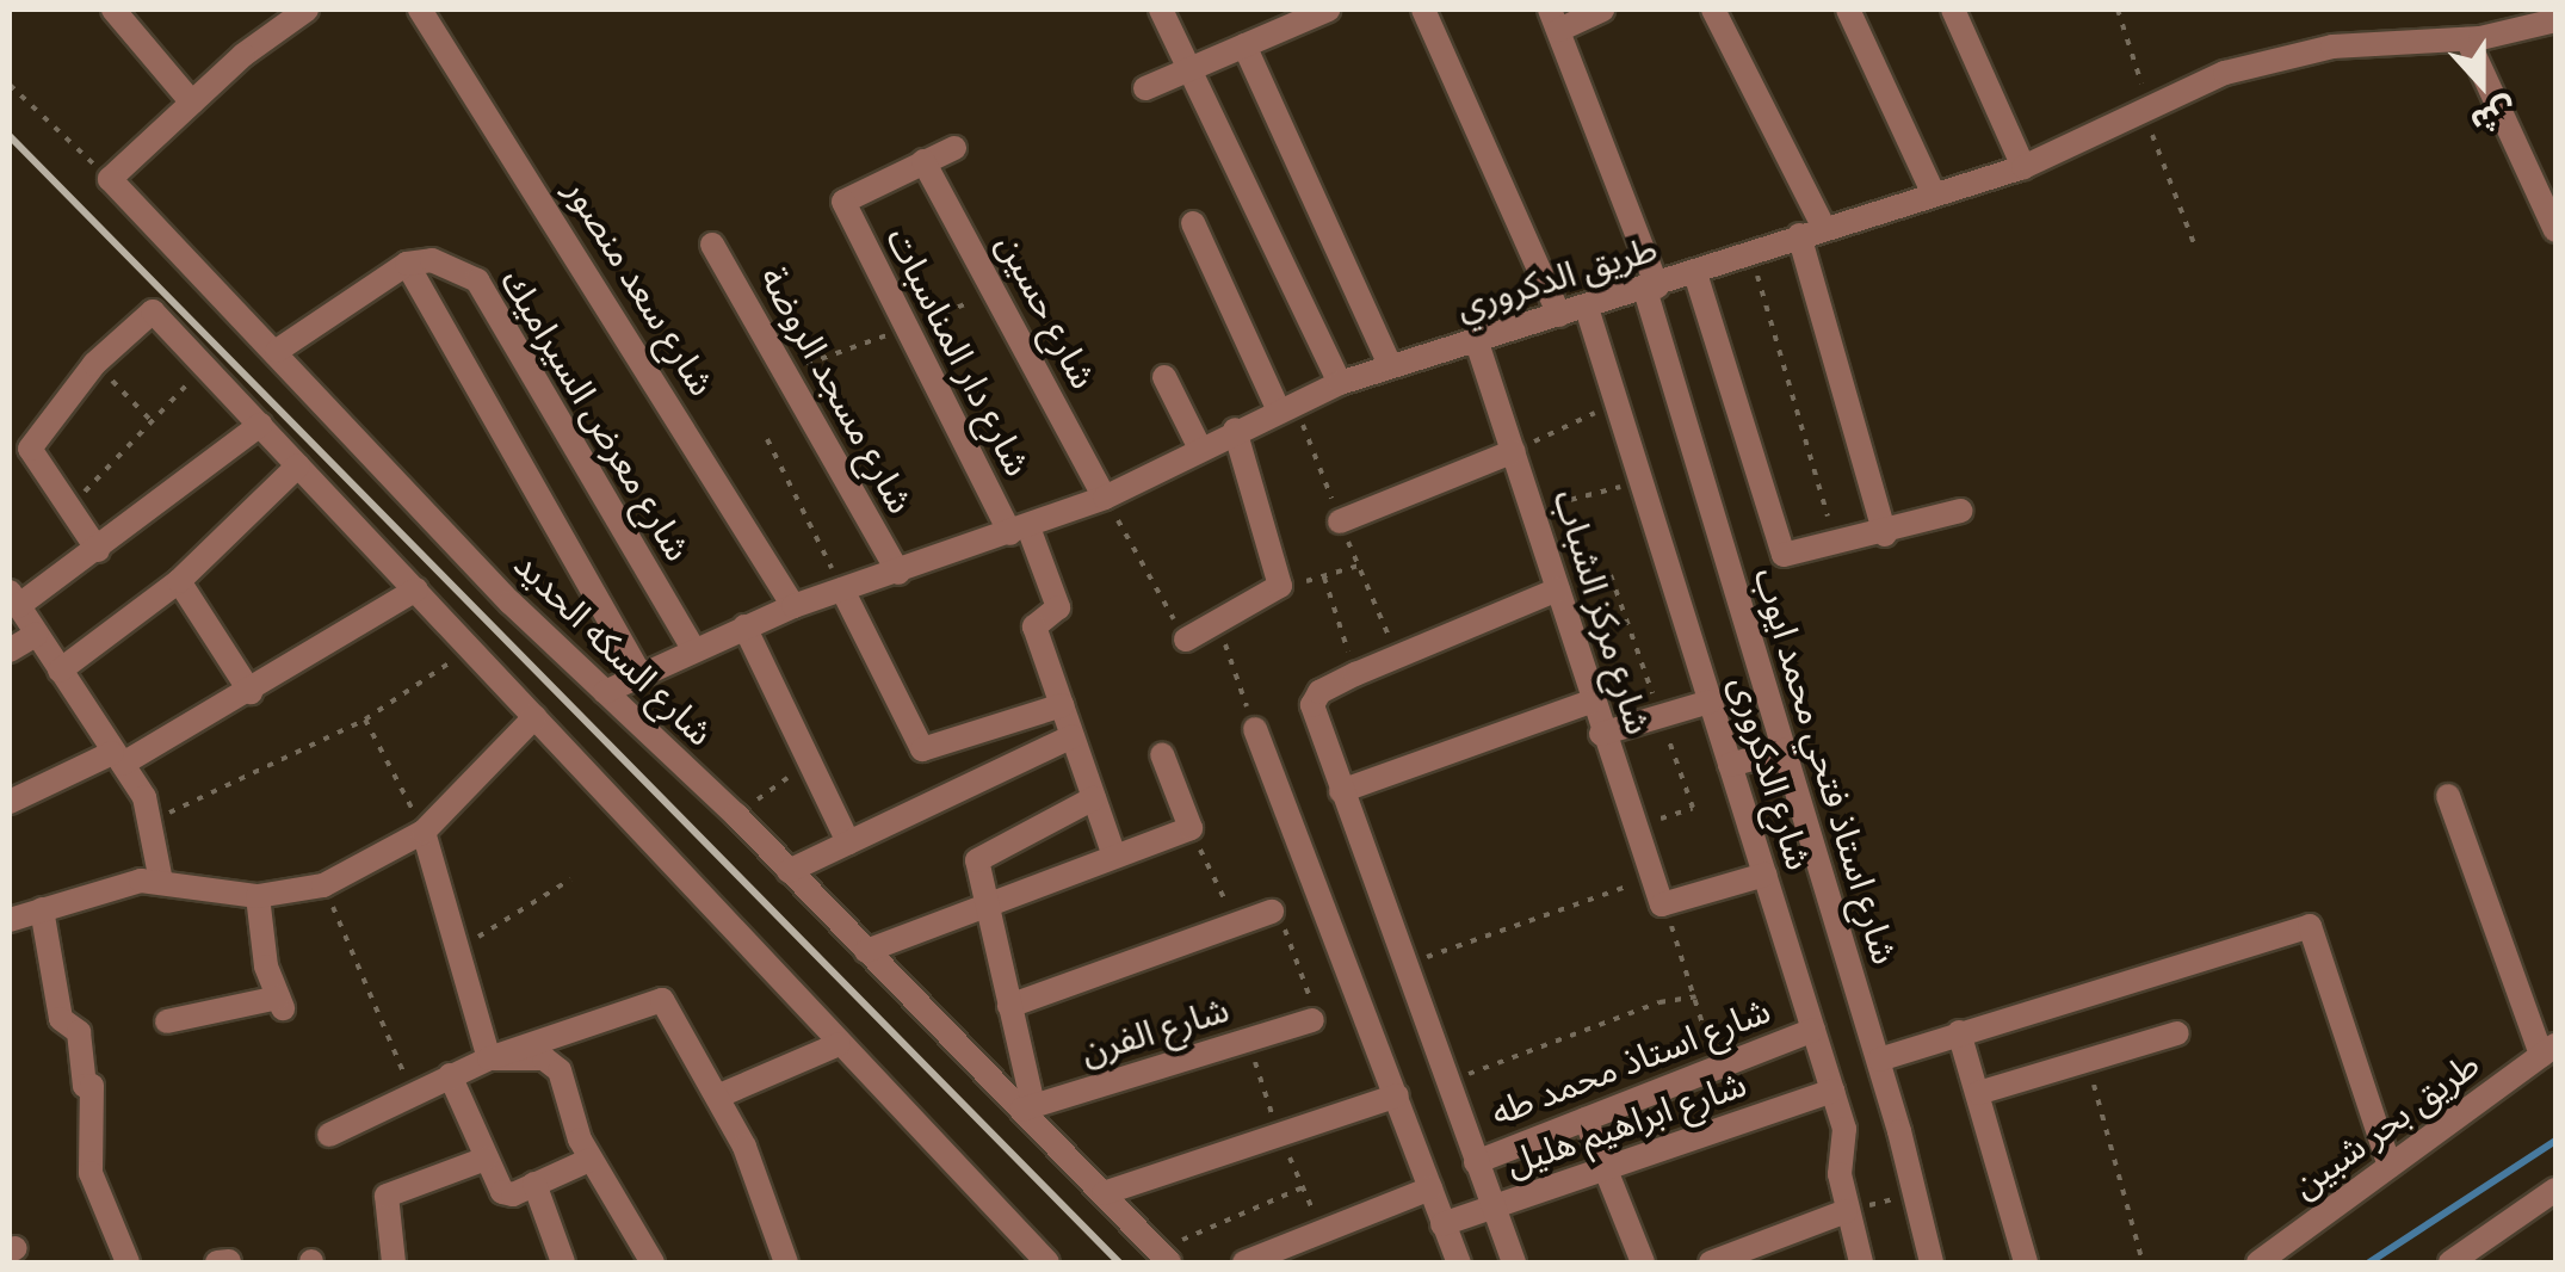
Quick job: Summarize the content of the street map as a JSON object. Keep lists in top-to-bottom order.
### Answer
{
  "streets": {
    "street": [
      "طريق الدكروري",
      "شارع سعد منصور",
      "شارع حسين",
      "شارع دار المناسبات",
      "شارع مسجد الروضة",
      "شارع معرض السيراميك",
      "شارع مركز الشباب",
      "شارع السكه الحديد",
      "شارع استاذ فتحي محمد ايوب",
      "شارع الدكرورى",
      "شارع الفرن",
      "شارع استاذ محمد طه",
      "شارع ابراهيم هليل",
      "طريق بحر شبين"
    ]
  },
  "crossings": [
    ["طريق الدكروري", "شارع سعد منصور"],
    ["طريق الدكروري", "شارع حسين"],
    ["طريق الدكروري", "شارع دار المناسبات"],
    ["طريق الدكروري", "شارع مسجد الروضة"],
    ["طريق الدكروري", "شارع معرض السيراميك"],
    ["طريق الدكروري", "شارع مركز الشباب"],
    ["طريق الدكروري", "شارع السكه الحديد"],
    ["طريق الدكروري", "شارع استاذ فتحي محمد ايوب"],
    ["طريق الدكروري", "شارع الدكرورى"],
    ["شارع حسين", "شارع دار المناسبات"],
    ["شارع السكه الحديد", "شارع الفرن"],
    ["شارع الدكرورى", "شارع استاذ محمد طه"],
    ["شارع الدكرورى", "شارع ابراهيم هليل"]
  ],
  "north": "bottom"
}
